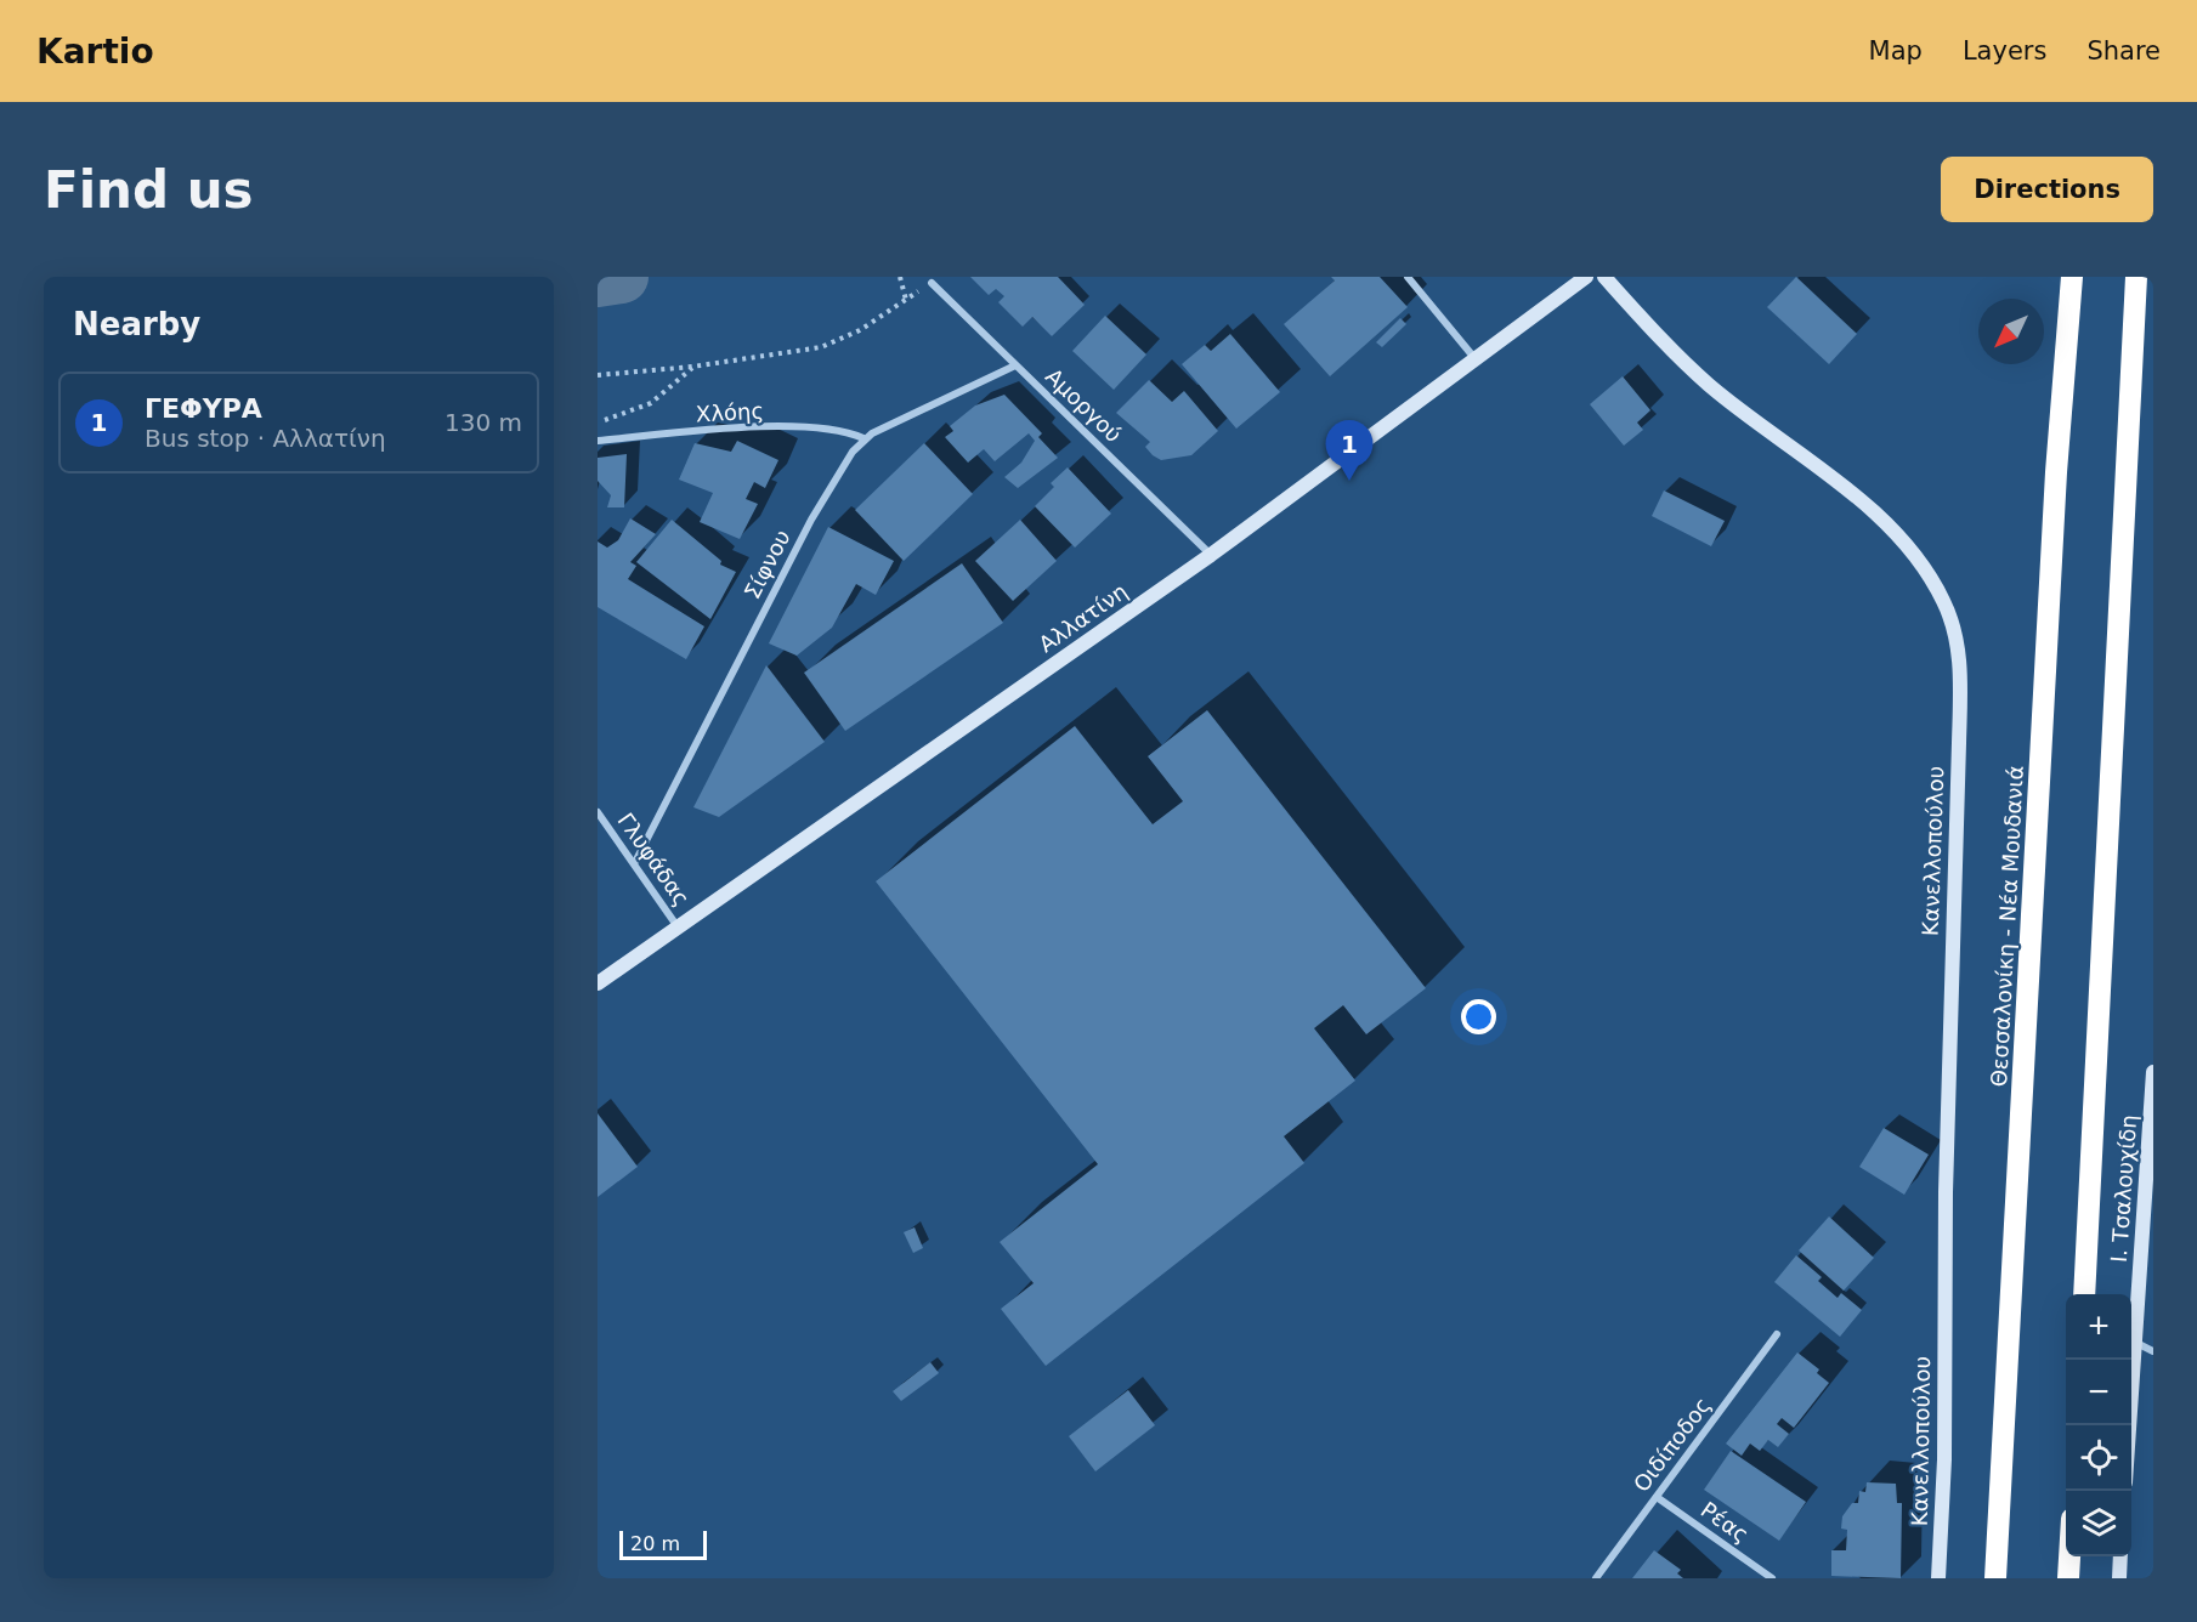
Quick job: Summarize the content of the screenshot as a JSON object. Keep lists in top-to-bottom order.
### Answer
{
  "streets": {
    "highway": ["Θεσσαλονίκη - Νέα Μουδανιά"],
    "street": [
      "Αμοργού",
      "Χλόης",
      "Σίφνου",
      "Αλλατίνη",
      "Κανελλοπούλου",
      "Γλυφάδας",
      "Ι. Τσαλουχίδη",
      "Οιδίποδος",
      "Ρέας"
    ]
  },
  "crossings": [
    ["Αμοργού", "Σίφνου"],
    ["Αμοργού", "Αλλατίνη"],
    ["Χλόης", "Σίφνου"],
    ["Σίφνου", "Γλυφάδας"],
    ["Αλλατίνη", "Γλυφάδας"],
    ["Οιδίποδος", "Ρέας"]
  ],
  "scale_bar": "20 m",
  "north": "bottom left",
  "page": {
    "header": "Kartio",
    "nav": ["Map", "Layers", "Share"],
    "buttons": "Directions",
    "title": "Find us",
    "heading": "Nearby",
    "list": [
      {
        "mark": "1",
        "name": "ΓΕΦΥΡΑ",
        "note": "Bus stop · Αλλατίνη",
        "value": "130 m"
      }
    ],
    "pins": "1",
    "map_buttons": ["+", "−"],
    "scale": "20 m"
  }
}
